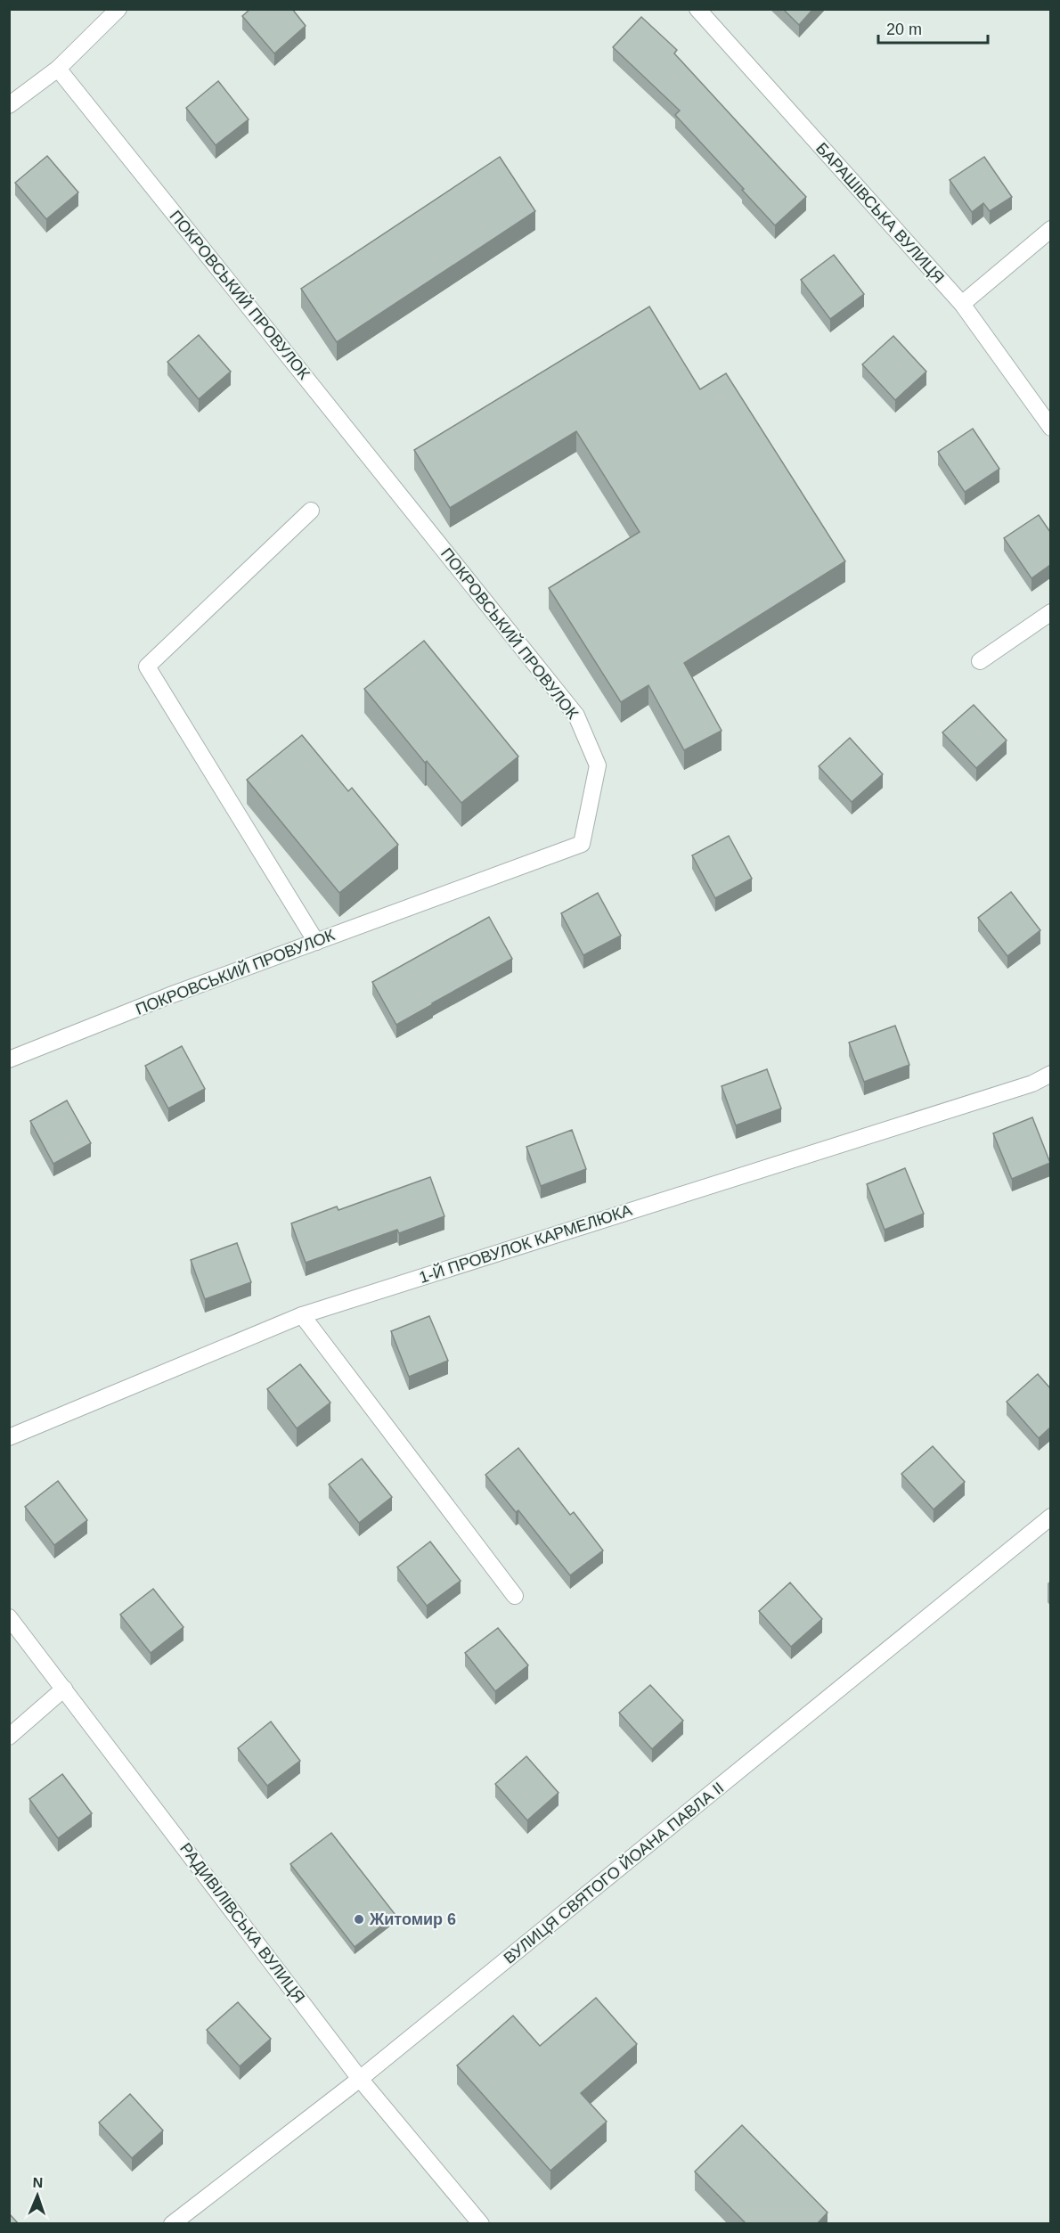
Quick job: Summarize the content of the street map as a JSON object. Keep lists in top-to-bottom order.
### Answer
{
  "streets": {
    "street": [
      "БАРАШІВСЬКА ВУЛИЦЯ",
      "ПОКРОВСЬКИЙ ПРОВУЛОК",
      "1-Й ПРОВУЛОК КАРМЕЛЮКА",
      "ВУЛИЦЯ СВЯТОГО ЙОАНА ПАВЛА II",
      "РАДИВІЛІВСЬКА ВУЛИЦЯ"
    ]
  },
  "crossings": [
    ["ВУЛИЦЯ СВЯТОГО ЙОАНА ПАВЛА II", "РАДИВІЛІВСЬКА ВУЛИЦЯ"]
  ],
  "places": ["Житомир 6"],
  "scale_bar": "20 m",
  "north": "top"
}
